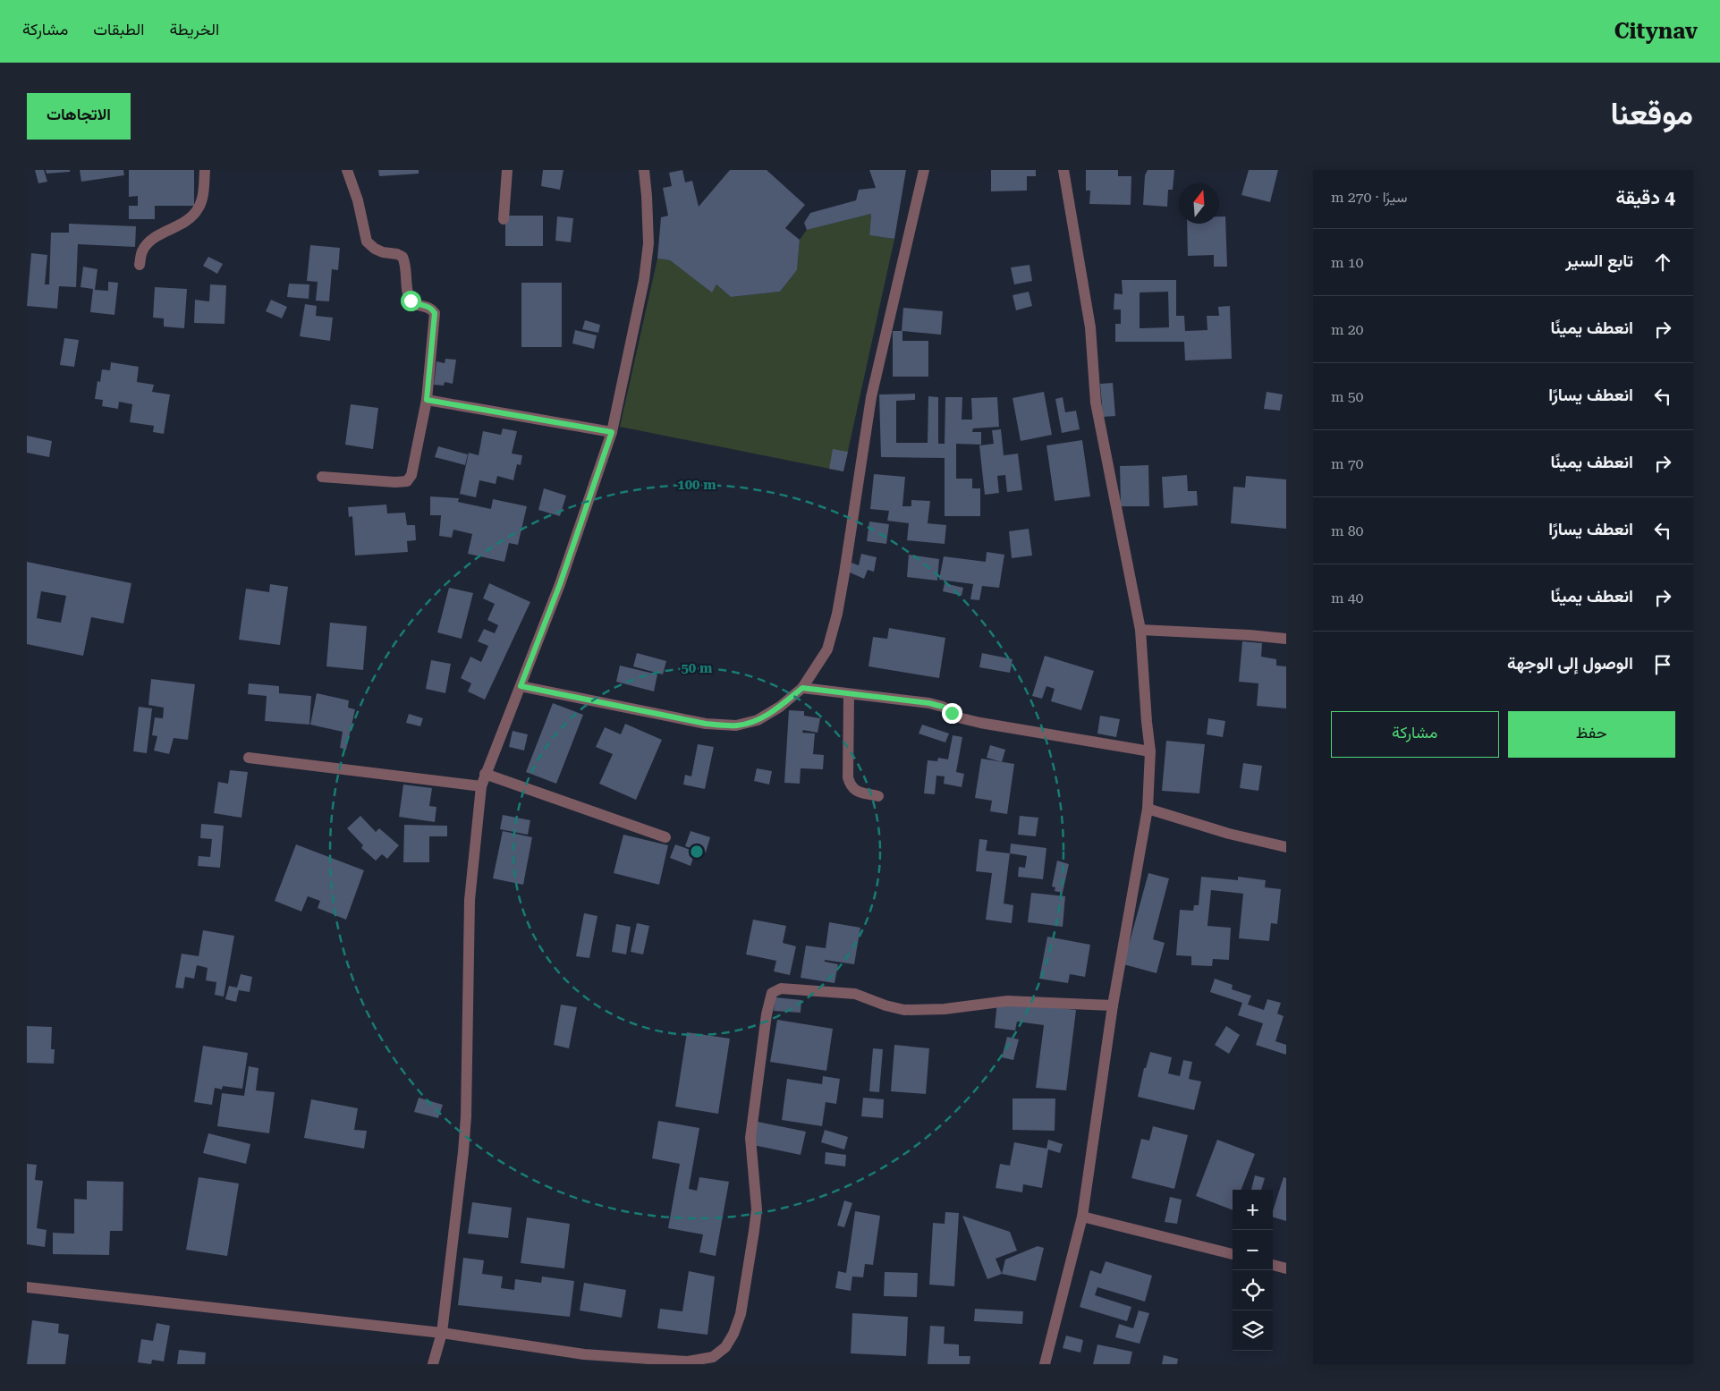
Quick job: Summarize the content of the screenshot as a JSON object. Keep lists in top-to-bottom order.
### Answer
{
  "north": "top",
  "page": {
    "header": "Citynav",
    "nav": ["الخريطة", "الطبقات", "مشاركة"],
    "title": "موقعنا",
    "buttons": [
      "الاتجاهات",
      ["حفظ", "مشاركة"]
    ],
    "heading": ["4 دقيقة", "سيرًا · 270 m"],
    "list": [
      ["تابع السير", "10 m"],
      ["انعطف يمينًا", "20 m"],
      ["انعطف يسارًا", "50 m"],
      ["انعطف يمينًا", "70 m"],
      ["انعطف يسارًا", "80 m"],
      ["انعطف يمينًا", "40 m"],
      "الوصول إلى الوجهة"
    ],
    "map_buttons": ["+", "−"]
  },
  "rings": ["100 m", "50 m"]
}
